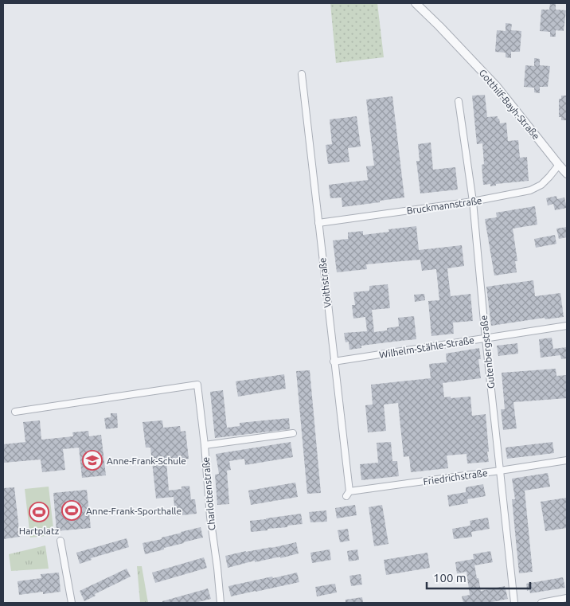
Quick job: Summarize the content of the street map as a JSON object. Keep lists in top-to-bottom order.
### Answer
{
  "streets": {
    "street": [
      "Gotthilf-Bayh-Straße",
      "Bruckmannstraße",
      "Voithstraße",
      "Wilhelm-Stähle-Straße",
      "Gutenbergstraße",
      "Friedrichstraße",
      "Charlottenstraße"
    ]
  },
  "crossings": [
    ["Gotthilf-Bayh-Straße", "Bruckmannstraße"],
    ["Bruckmannstraße", "Voithstraße"],
    ["Bruckmannstraße", "Gutenbergstraße"],
    ["Voithstraße", "Wilhelm-Stähle-Straße"],
    ["Voithstraße", "Friedrichstraße"],
    ["Wilhelm-Stähle-Straße", "Gutenbergstraße"],
    ["Gutenbergstraße", "Friedrichstraße"]
  ],
  "places": {
    "school or university": ["Anne-Frank-Schule"],
    "sports": ["Anne-Frank-Sporthalle", "Hartplatz"]
  },
  "scale_bar": "100 m"
}
